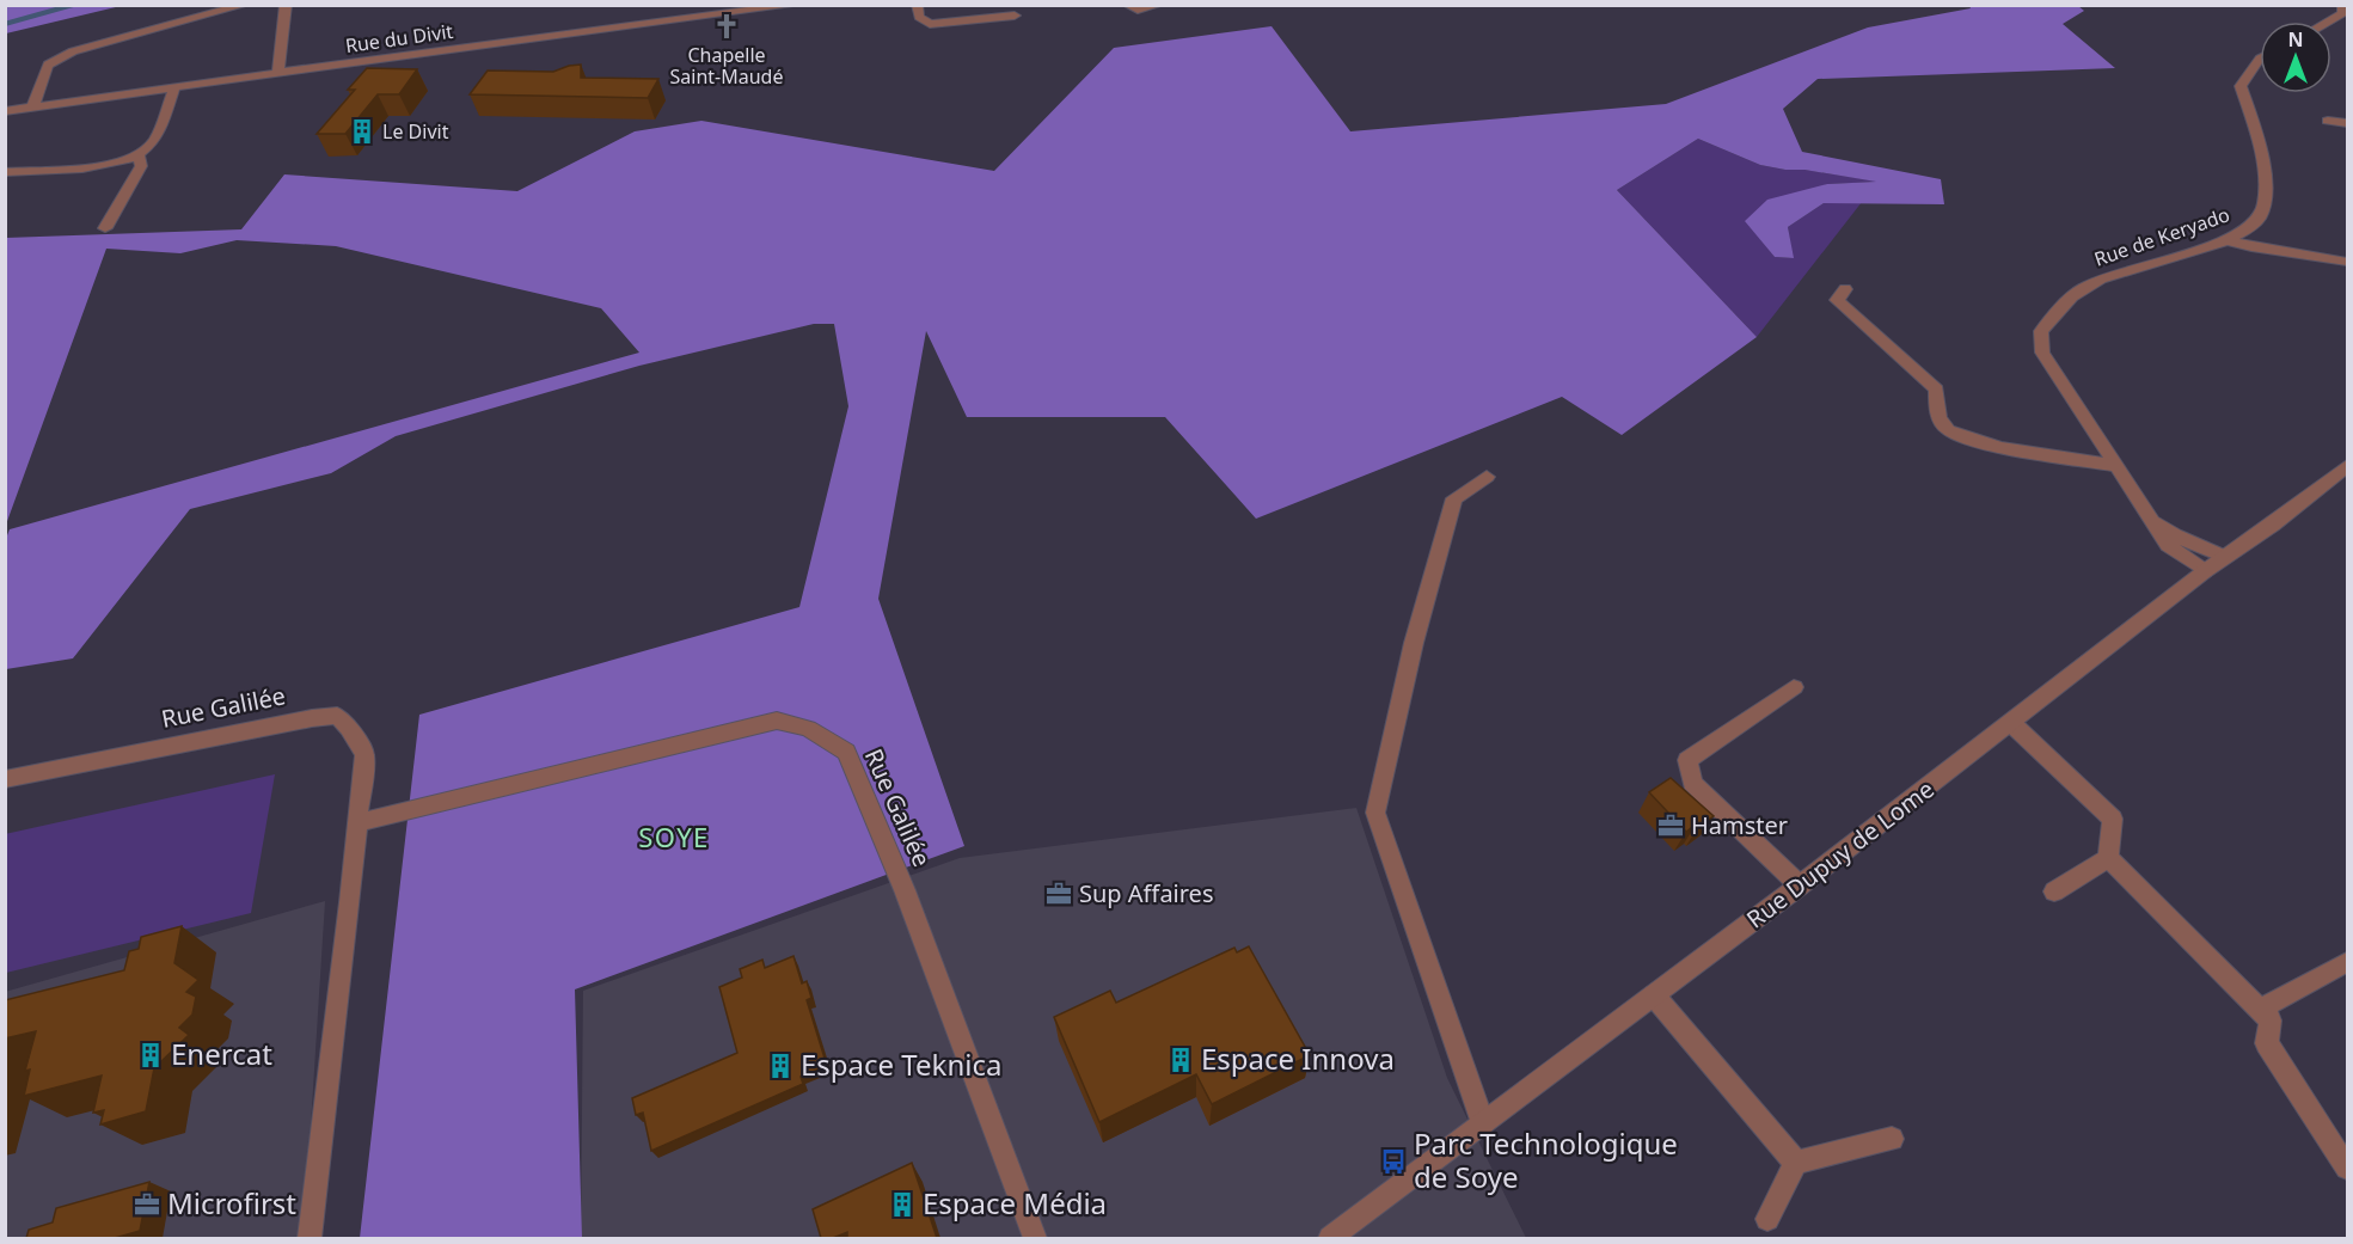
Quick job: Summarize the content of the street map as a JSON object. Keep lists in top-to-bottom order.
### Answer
{
  "streets": {
    "street": [
      "Rue du Divit",
      "Rue de Keryado",
      "Rue Galilée",
      "Rue Dupuy de Lome"
    ]
  },
  "crossings": [
    ["Rue de Keryado", "Rue Dupuy de Lome"]
  ],
  "districts": ["SOYE"],
  "places": {
    "church": ["Chapelle Saint-Maudé"],
    "building": [
      "Le Divit",
      "Enercat",
      "Espace Innova",
      "Espace Teknica",
      "Espace Média"
    ],
    "office": ["Hamster", "Sup Affaires", "Microfirst"],
    "bus stop": ["Parc Technologique de Soye"]
  },
  "north": "top"
}
